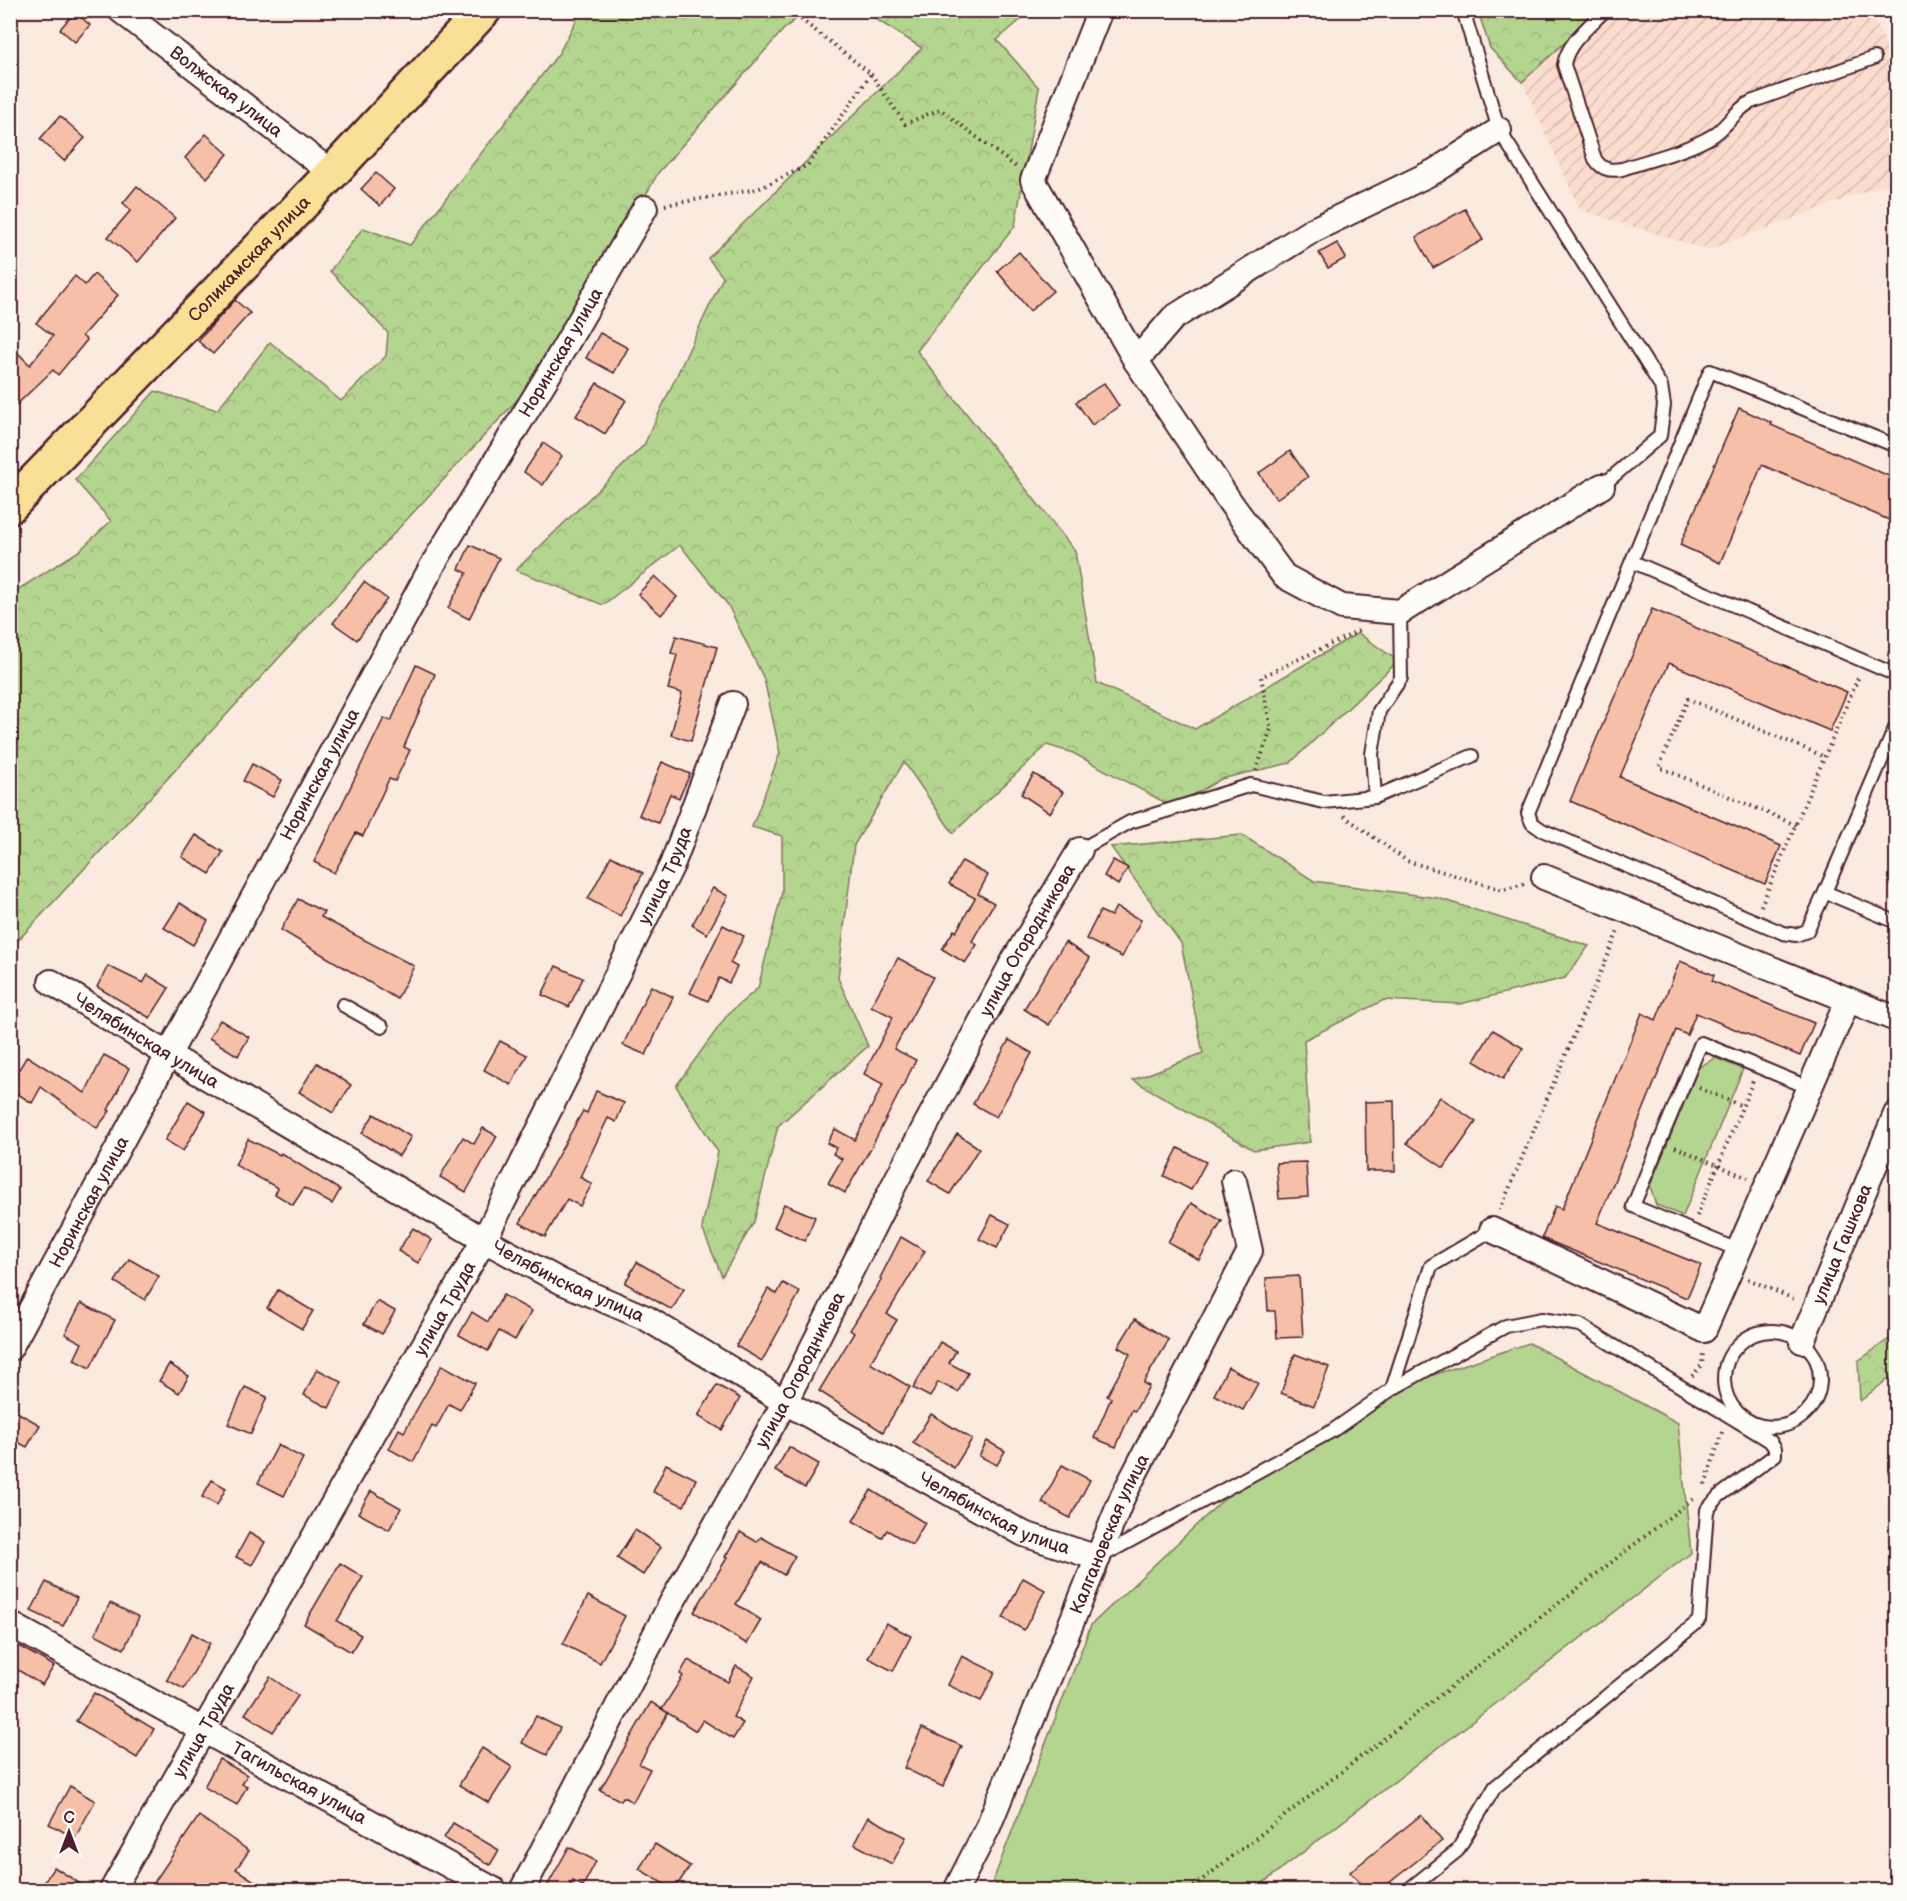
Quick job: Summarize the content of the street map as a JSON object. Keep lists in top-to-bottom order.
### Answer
{
  "streets": {
    "main road": ["Соликамская улица"],
    "street": [
      "Волжская улица",
      "Норинская улица",
      "улица Труда",
      "улица Огородникова",
      "Челябинская улица",
      "улица Гашкова",
      "Калгановская улица",
      "Тагильская улица"
    ]
  },
  "crossings": [
    ["Волжская улица", "Соликамская улица"],
    ["Норинская улица", "Челябинская улица"],
    ["улица Труда", "Челябинская улица"],
    ["улица Труда", "Тагильская улица"],
    ["улица Огородникова", "Челябинская улица"],
    ["Челябинская улица", "Калгановская улица"]
  ],
  "north": "top"
}
